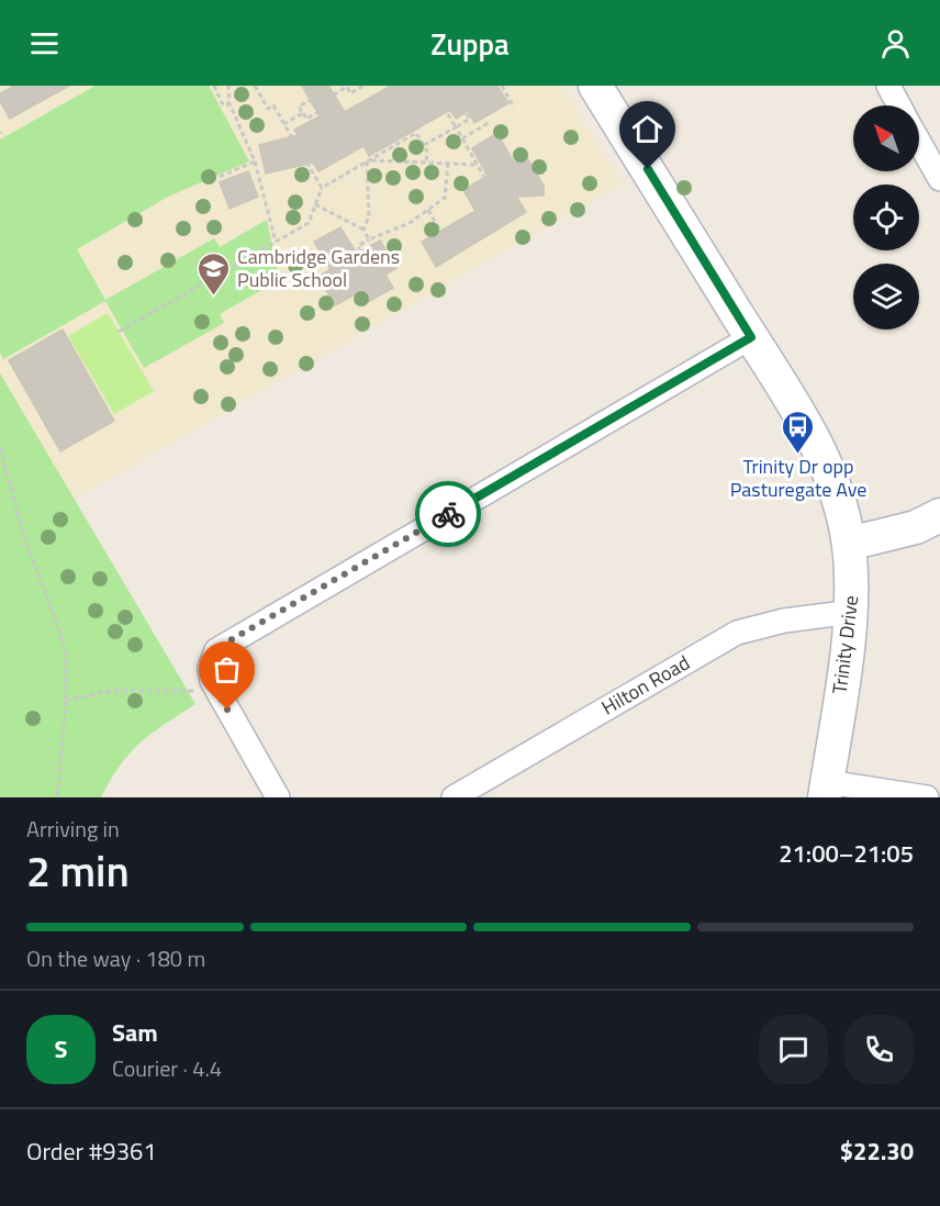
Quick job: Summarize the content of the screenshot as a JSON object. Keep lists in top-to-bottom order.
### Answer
{
  "streets": {
    "street": ["Trinity Drive", "Hilton Road"]
  },
  "crossings": [
    ["Trinity Drive", "Hilton Road"]
  ],
  "places": {
    "school or university": ["Cambridge Gardens Public School"],
    "bus stop": ["Trinity Dr opp Pasturegate Ave"]
  },
  "north": "top left",
  "page": {
    "header": "Zuppa",
    "heading": ["2 min", "Arriving in", "21:00–21:05"],
    "panel": [
      "Sam",
      "Courier · 4.4",
      "Order #9361",
      "$22.30"
    ],
    "bar": "On the way · 180 m",
    "round": "S"
  }
}
